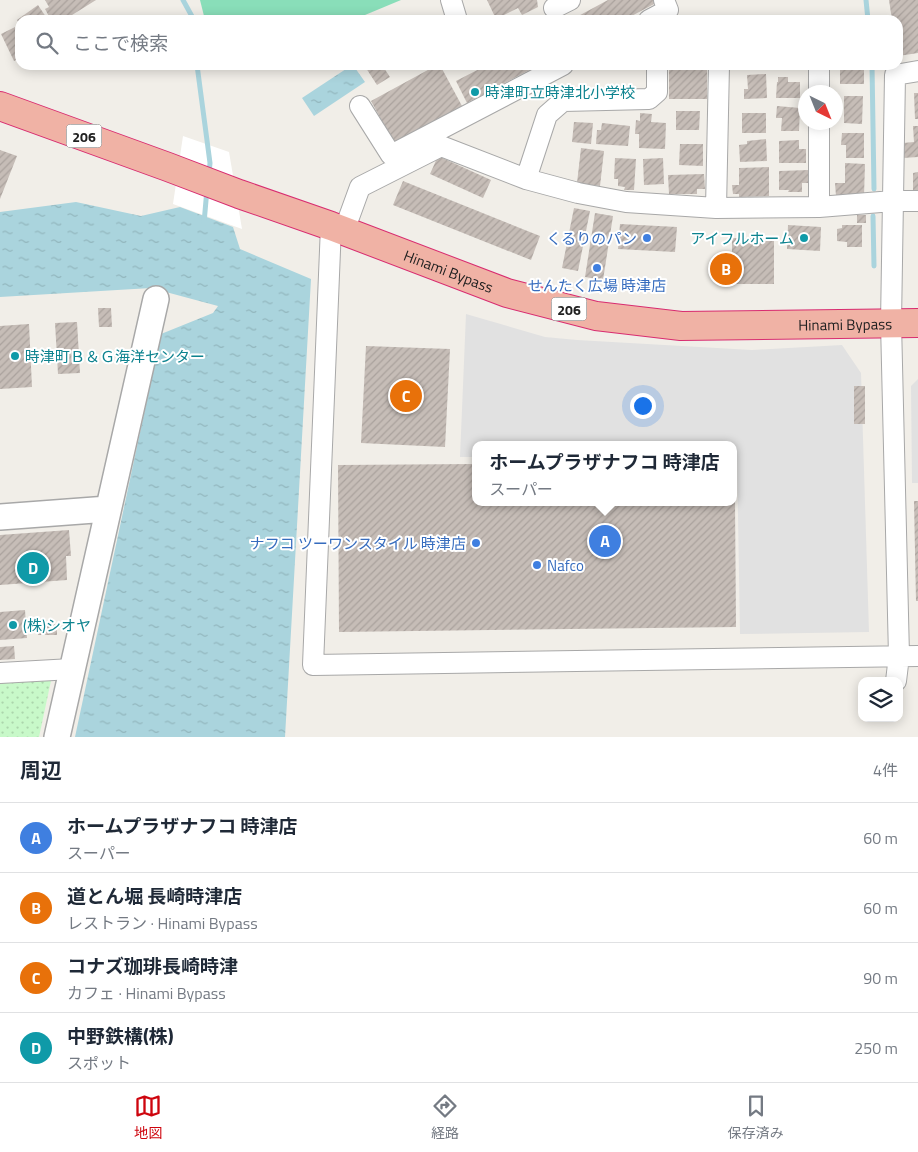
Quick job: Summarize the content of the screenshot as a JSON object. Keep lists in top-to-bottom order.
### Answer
{
  "streets": {
    "highway": ["206", "Hinami Bypass"]
  },
  "places": [
    "時津町立時津北小学校",
    "くるりのパン",
    "アイフルホーム",
    "せんたく広場 時津店",
    "時津町Ｂ＆Ｇ海洋センター",
    "ナフコ ツーワンスタイル 時津店",
    "Nafco",
    "(株)シオヤ"
  ],
  "north": "bottom right",
  "page": {
    "search": "ここで検索",
    "pins": [
      "B",
      "C",
      "A",
      "D"
    ],
    "popup": ["ホームプラザナフコ 時津店", "スーパー"],
    "heading": ["周辺", "4件"],
    "list": [
      {
        "mark": "A",
        "name": "ホームプラザナフコ 時津店",
        "note": "スーパー",
        "value": "60 m"
      },
      {
        "mark": "B",
        "name": "道とん堀 長崎時津店",
        "note": "レストラン · Hinami Bypass",
        "value": "60 m"
      },
      {
        "mark": "C",
        "name": "コナズ珈琲長崎時津",
        "note": "カフェ · Hinami Bypass",
        "value": "90 m"
      },
      {
        "mark": "D",
        "name": "中野鉄構(株)",
        "note": "スポット",
        "value": "250 m"
      }
    ],
    "nav": ["地図", "経路", "保存済み"]
  }
}
